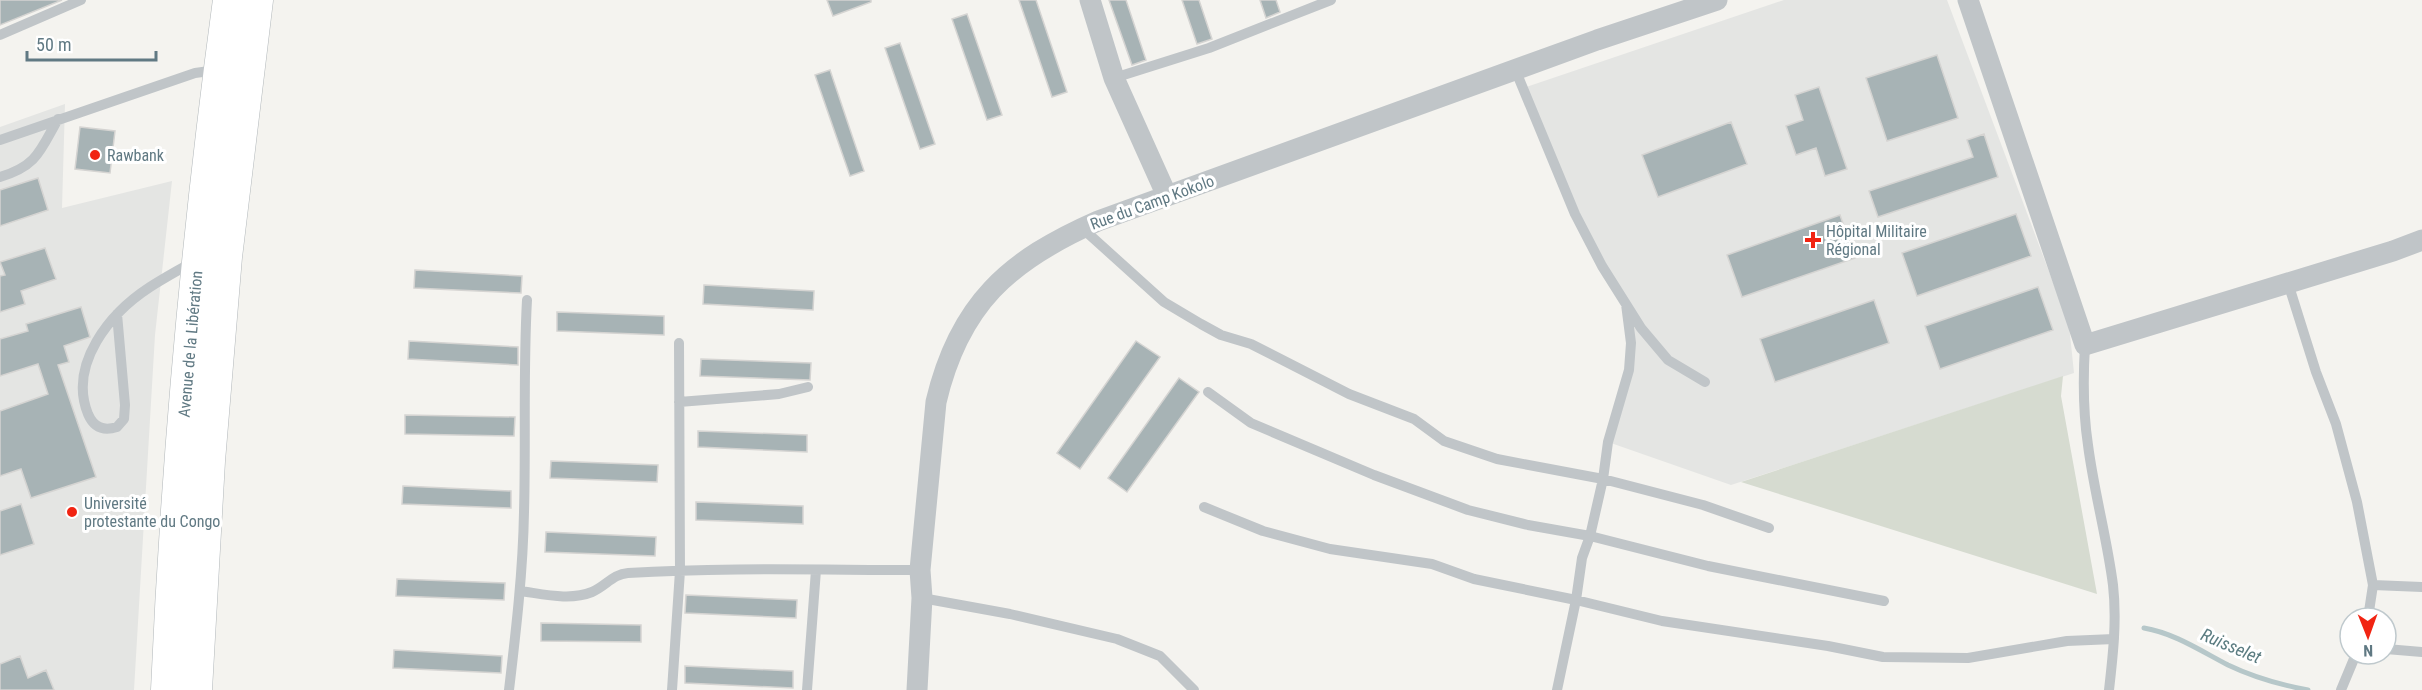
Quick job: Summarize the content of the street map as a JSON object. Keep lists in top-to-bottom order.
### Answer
{
  "streets": {
    "main road": ["Avenue de la Libération"],
    "street": ["Rue du Camp Kokolo"]
  },
  "water": ["Ruisselet"],
  "places": {
    "other": ["Rawbank", "Université protestante du Congo"],
    "health": ["Hôpital Militaire Régional"]
  },
  "scale_bar": "50 m",
  "north": "bottom"
}
